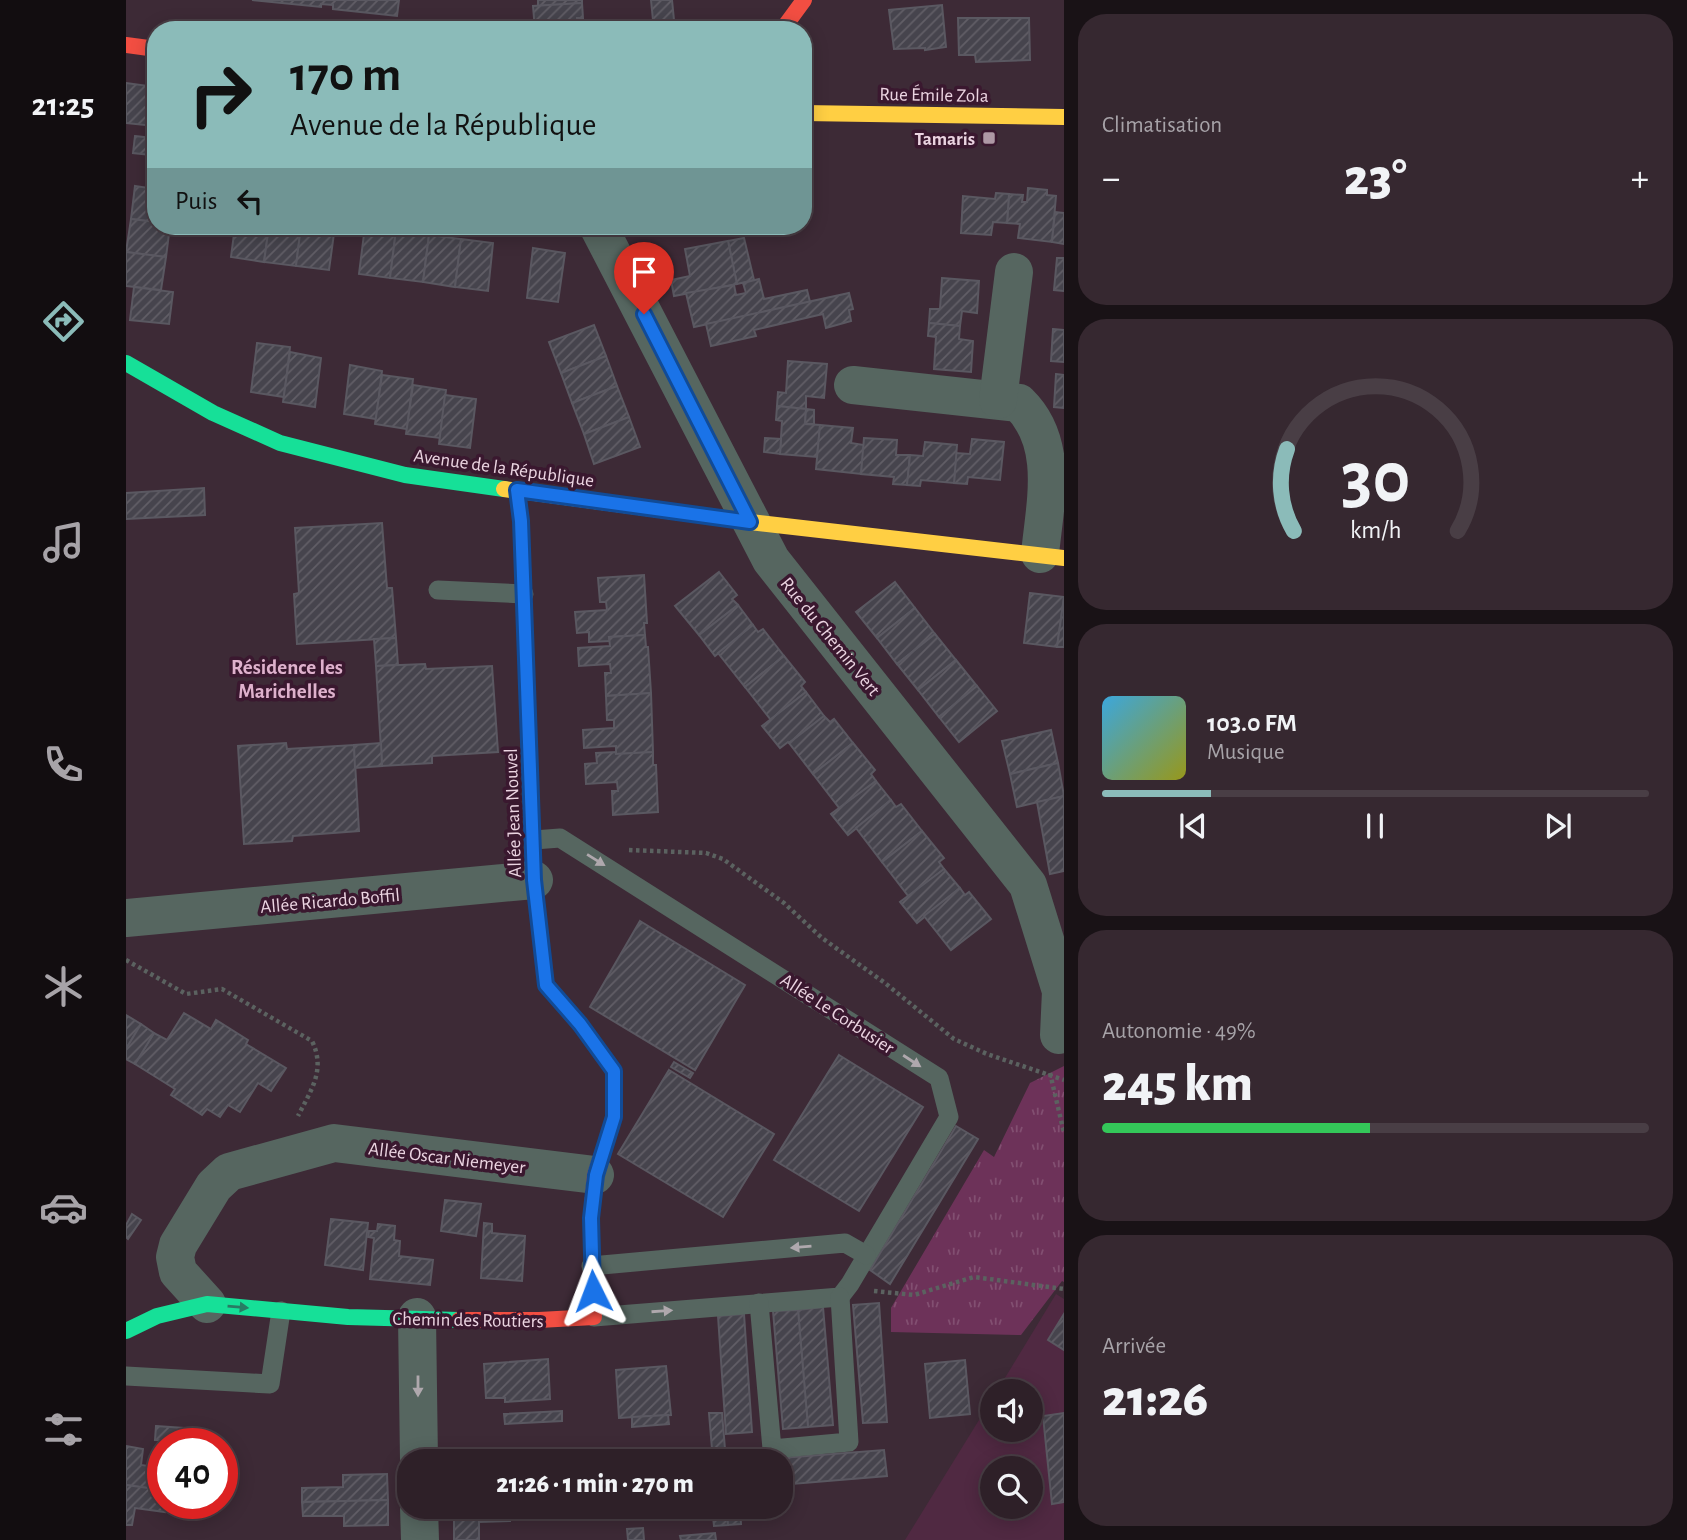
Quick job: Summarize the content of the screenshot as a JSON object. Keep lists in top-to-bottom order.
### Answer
{
  "streets": {
    "street": [
      "Rue Émile Zola",
      "Avenue de la République",
      "Rue du Chemin Vert",
      "Allée Jean Nouvel",
      "Allée Ricardo Boffil",
      "Allée Oscar Niemeyer",
      "Chemin des Routiers"
    ],
    "lane": ["Allée Le Corbusier"]
  },
  "crossings": [
    ["Avenue de la République", "Rue du Chemin Vert"],
    ["Avenue de la République", "Allée Jean Nouvel"],
    ["Allée Jean Nouvel", "Allée Ricardo Boffil"],
    ["Allée Jean Nouvel", "Allée Le Corbusier"],
    ["Allée Jean Nouvel", "Allée Oscar Niemeyer"],
    ["Allée Jean Nouvel", "Chemin des Routiers"],
    ["Allée Le Corbusier", "Chemin des Routiers"],
    ["Allée Oscar Niemeyer", "Chemin des Routiers"]
  ],
  "districts": ["Résidence les Marichelles"],
  "places": {
    "transit": ["Tamaris"]
  },
  "page": {
    "tabs": "21:25",
    "tile": [
      "Climatisation",
      ["Autonomie · 49%", "245 km"],
      ["Arrivée", "21:26"]
    ],
    "turn": ["170 m", "Avenue de la République"],
    "heat": ["−", "23°", "+"],
    "then": "Puis",
    "song": ["103.0 FM", "Musique"],
    "limit": "40",
    "trip": "21:26 · 1 min · 270 m",
    "gauge": ["30", "km/h"]
  }
}
